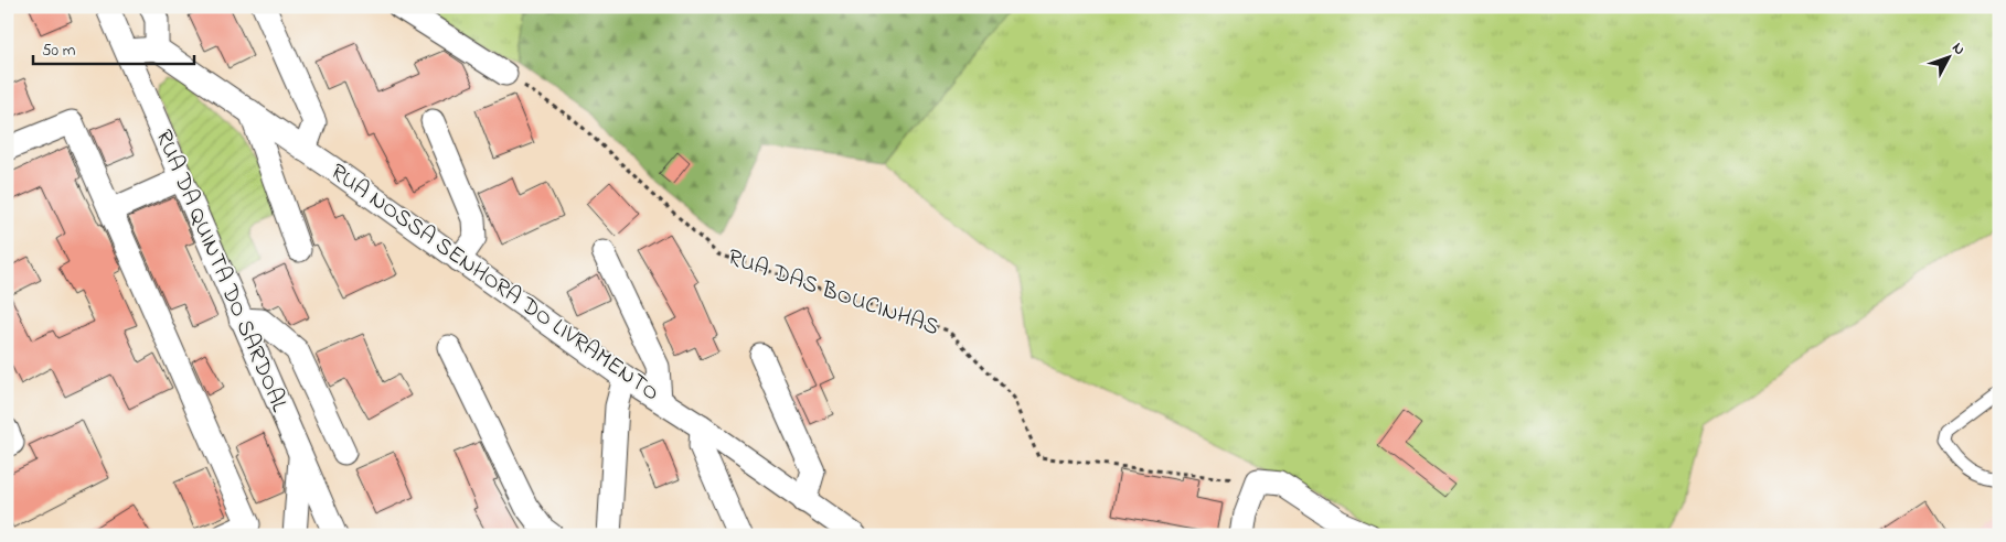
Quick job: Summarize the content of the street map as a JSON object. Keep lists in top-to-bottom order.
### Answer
{
  "streets": {
    "street": ["RUA DA QUINTA DO SARDOAL", "RUA NOSSA SENHORA DO LIVRAMENTO"],
    "path": ["RUA DAS BOUCINHAS"]
  },
  "scale_bar": "50 m",
  "north": "top right"
}
